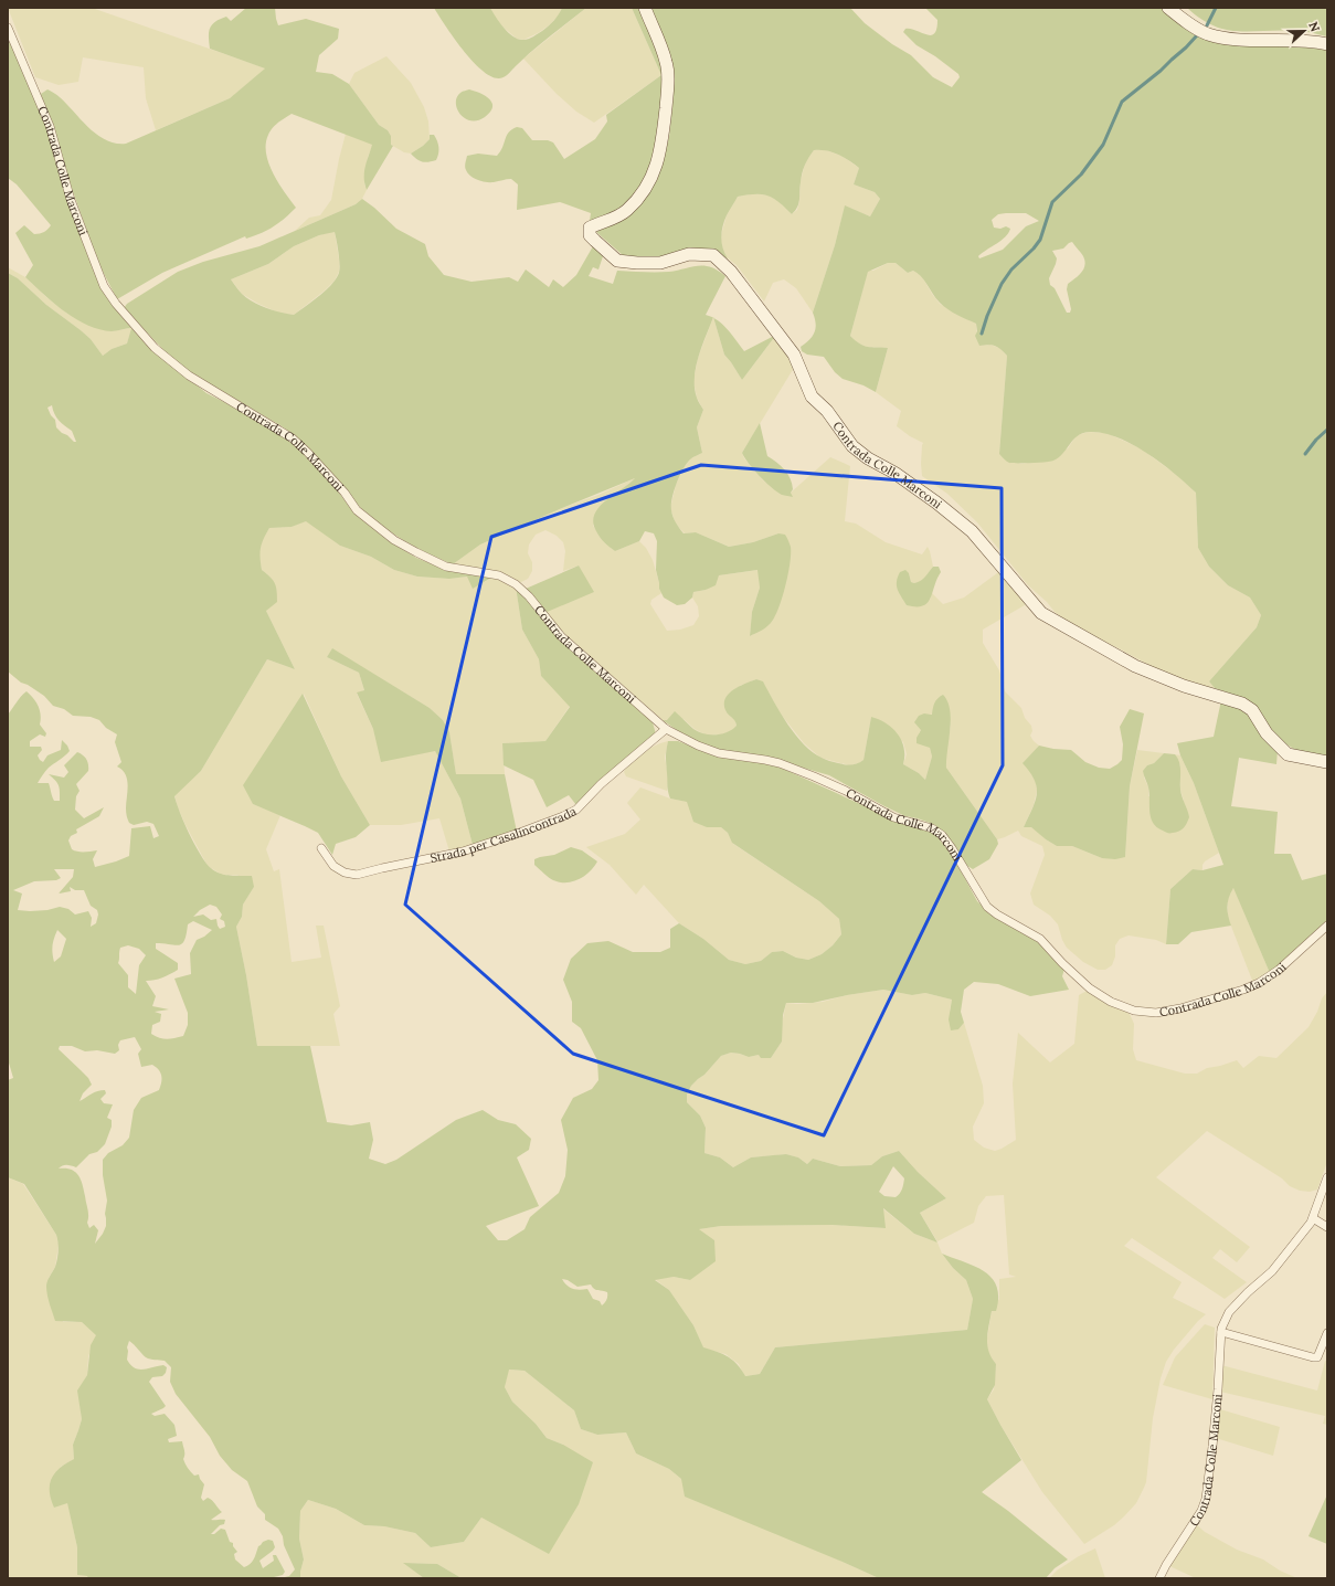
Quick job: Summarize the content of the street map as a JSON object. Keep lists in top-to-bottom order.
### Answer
{
  "streets": {
    "street": ["Contrada Colle Marconi", "Strada per Casalincontrada"]
  },
  "crossings": [
    ["Contrada Colle Marconi", "Strada per Casalincontrada"]
  ],
  "north": "right"
}
